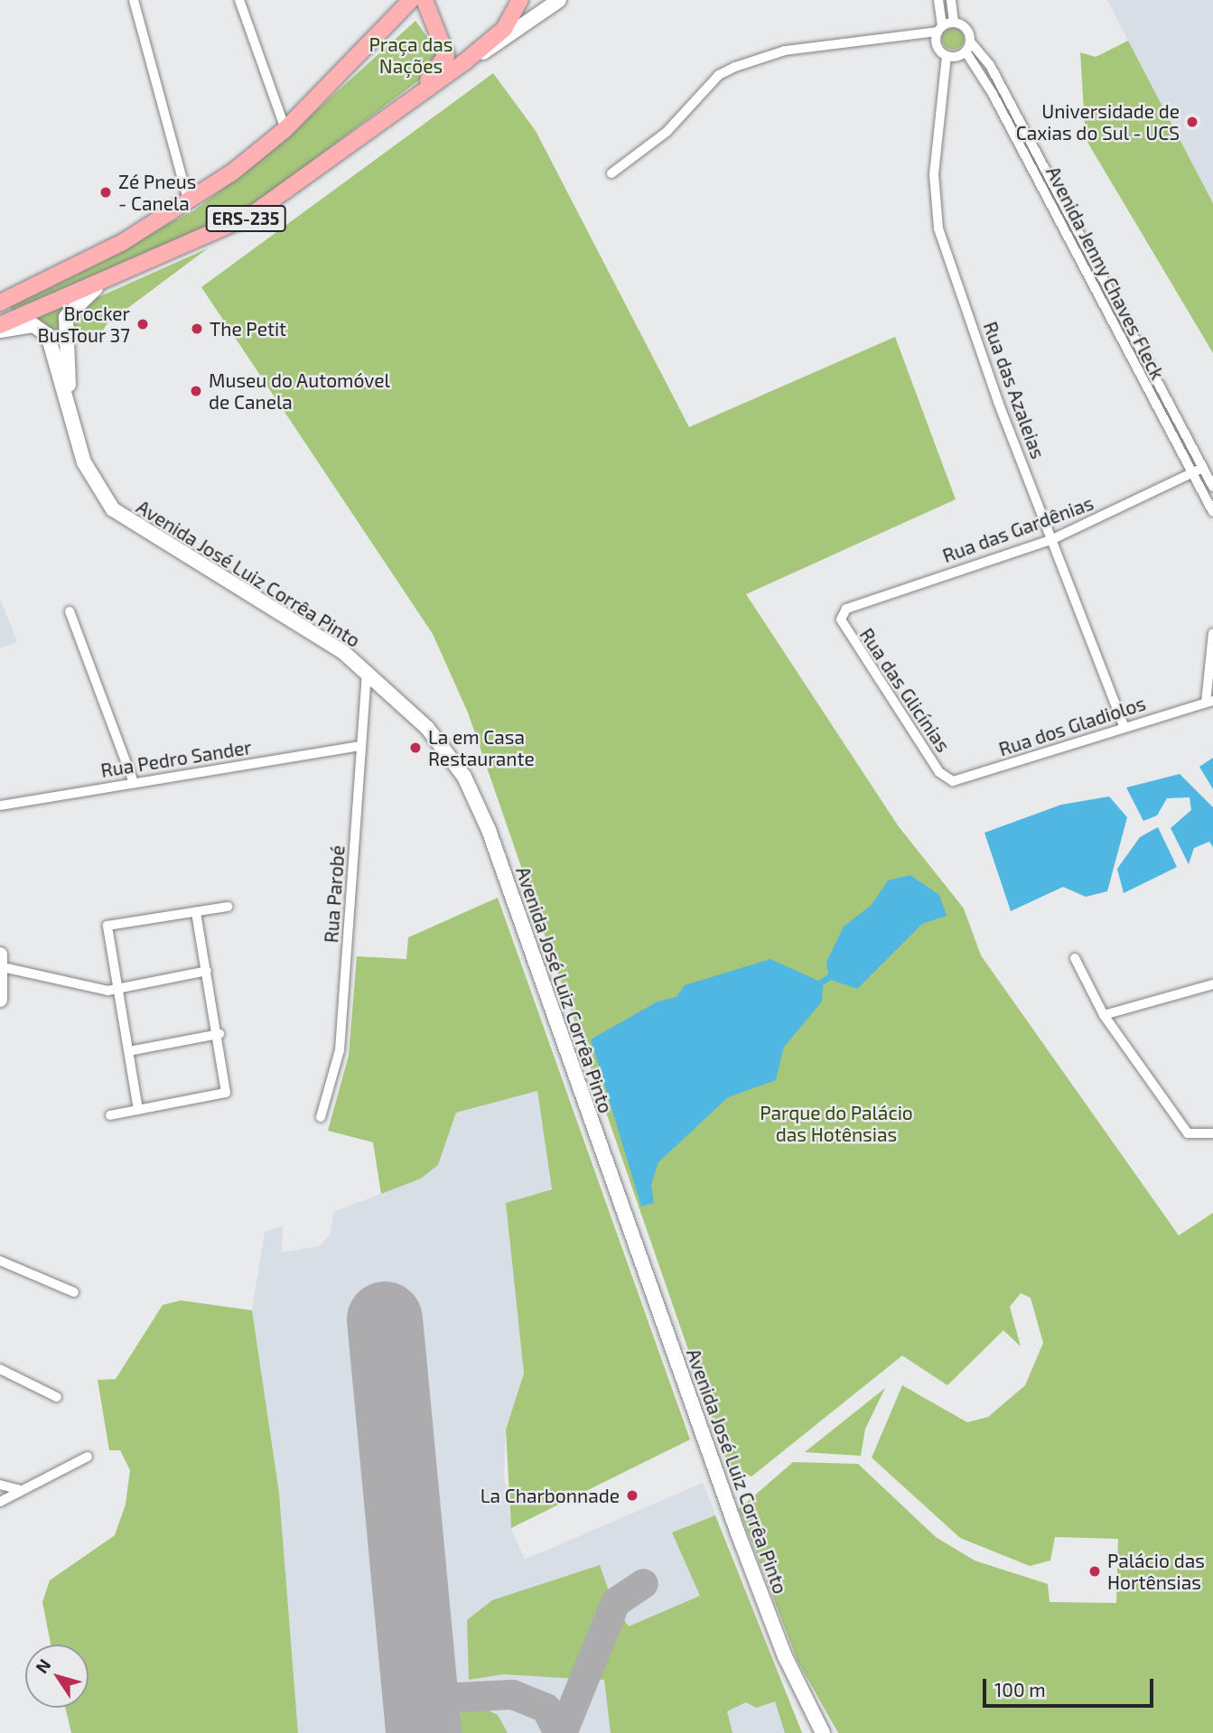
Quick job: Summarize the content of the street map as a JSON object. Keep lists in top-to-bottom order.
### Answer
{
  "streets": {
    "main road": ["ERS-235"],
    "street": [
      "Avenida Jenny Chaves Fleck",
      "Rua das Azaleias",
      "Rua das Gardênias",
      "Avenida José Luiz Corrêa Pinto",
      "Rua das Glicínias",
      "Rua dos Gladiolos",
      "Rua Pedro Sander",
      "Rua Parobé"
    ]
  },
  "crossings": [
    ["ERS-235", "Avenida José Luiz Corrêa Pinto"],
    ["Avenida Jenny Chaves Fleck", "Rua das Azaleias"],
    ["Avenida Jenny Chaves Fleck", "Rua das Gardênias"],
    ["Rua das Azaleias", "Rua das Gardênias"],
    ["Rua das Azaleias", "Rua dos Gladiolos"],
    ["Rua das Gardênias", "Rua das Glicínias"],
    ["Avenida José Luiz Corrêa Pinto", "Rua Parobé"],
    ["Rua das Glicínias", "Rua dos Gladiolos"],
    ["Rua Pedro Sander", "Rua Parobé"]
  ],
  "parks": ["Praça das Nações", "Parque do Palácio das Hotênsias"],
  "places": [
    "Universidade de Caxias do Sul - UCS",
    "Zé Pneus - Canela",
    "Brocker BusTour 37",
    "The Petit",
    "Museu do Automóvel de Canela",
    "La em Casa Restaurante",
    "La Charbonnade",
    "Palácio das Hortênsias"
  ],
  "scale_bar": "100 m",
  "north": "top left"
}
